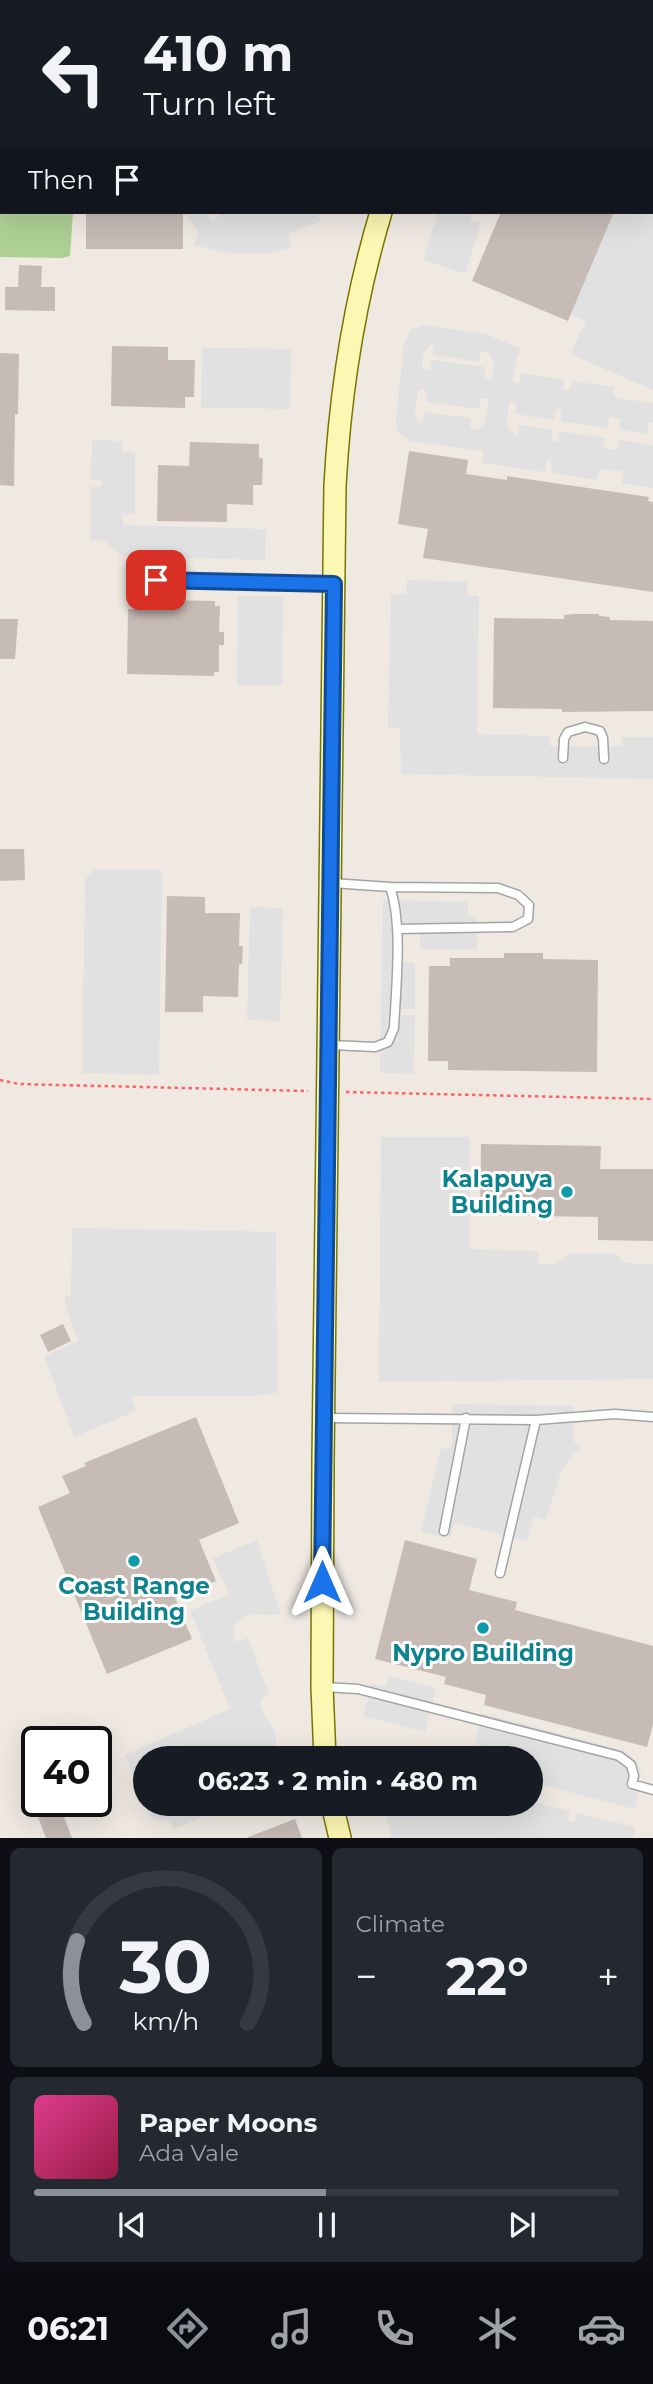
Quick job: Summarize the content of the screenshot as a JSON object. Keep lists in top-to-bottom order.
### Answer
{
  "places": ["Kalapuya Building", "Coast Range Building", "Nypro Building"],
  "page": {
    "turn": ["410 m", "Turn left"],
    "then": "Then",
    "limit": "40",
    "trip": "06:23 · 2 min · 480 m",
    "tile": "Climate",
    "heat": ["−", "22°", "+"],
    "song": ["Paper Moons", "Ada Vale"],
    "tabs": "06:21",
    "gauge": ["30", "km/h"]
  }
}
